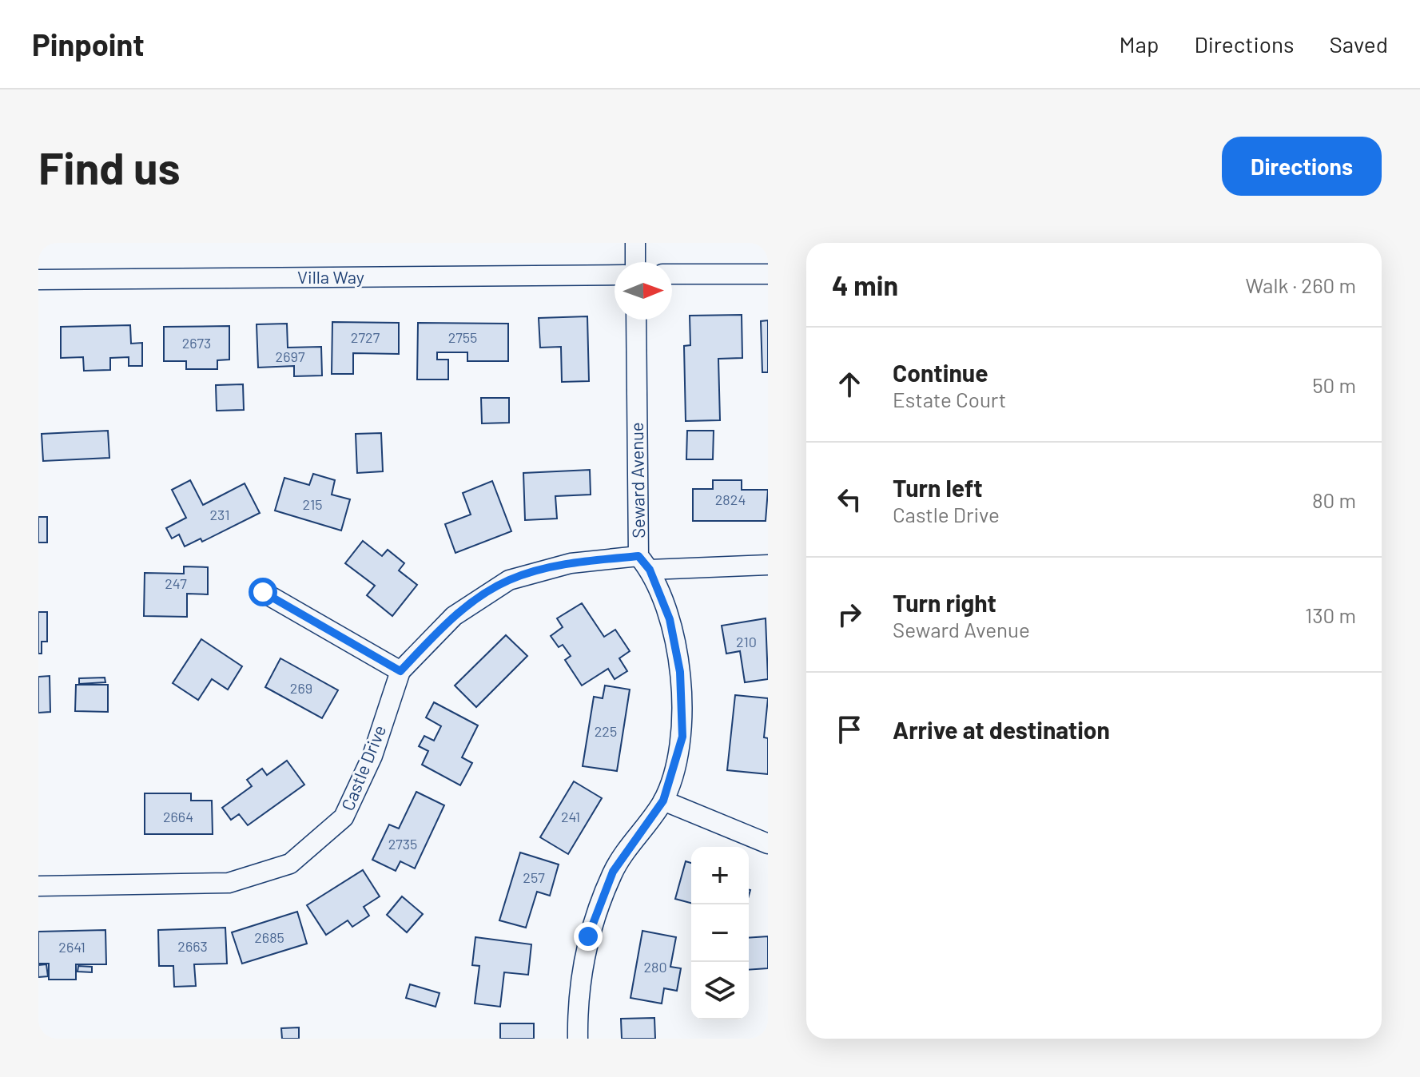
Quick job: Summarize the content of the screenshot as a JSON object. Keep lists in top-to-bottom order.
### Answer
{
  "streets": {
    "street": ["Villa Way", "Seward Avenue", "Castle Drive"]
  },
  "crossings": [
    ["Seward Avenue", "Castle Drive"]
  ],
  "house_numbers": [
    "2727",
    "2755",
    "2673",
    "2697",
    "2824",
    "215",
    "231",
    "247",
    "210",
    "269",
    "225",
    "2664",
    "241",
    "2735",
    "257",
    "2685",
    "2663",
    "2641",
    "280"
  ],
  "north": "right",
  "page": {
    "header": "Pinpoint",
    "nav": ["Map", "Directions", "Saved"],
    "buttons": "Directions",
    "title": "Find us",
    "heading": ["4 min", "Walk · 260 m"],
    "list": [
      ["Continue", "Estate Court", "50 m"],
      ["Turn left", "Castle Drive", "80 m"],
      ["Turn right", "Seward Avenue", "130 m"],
      "Arrive at destination"
    ],
    "map_buttons": ["+", "−"]
  }
}
